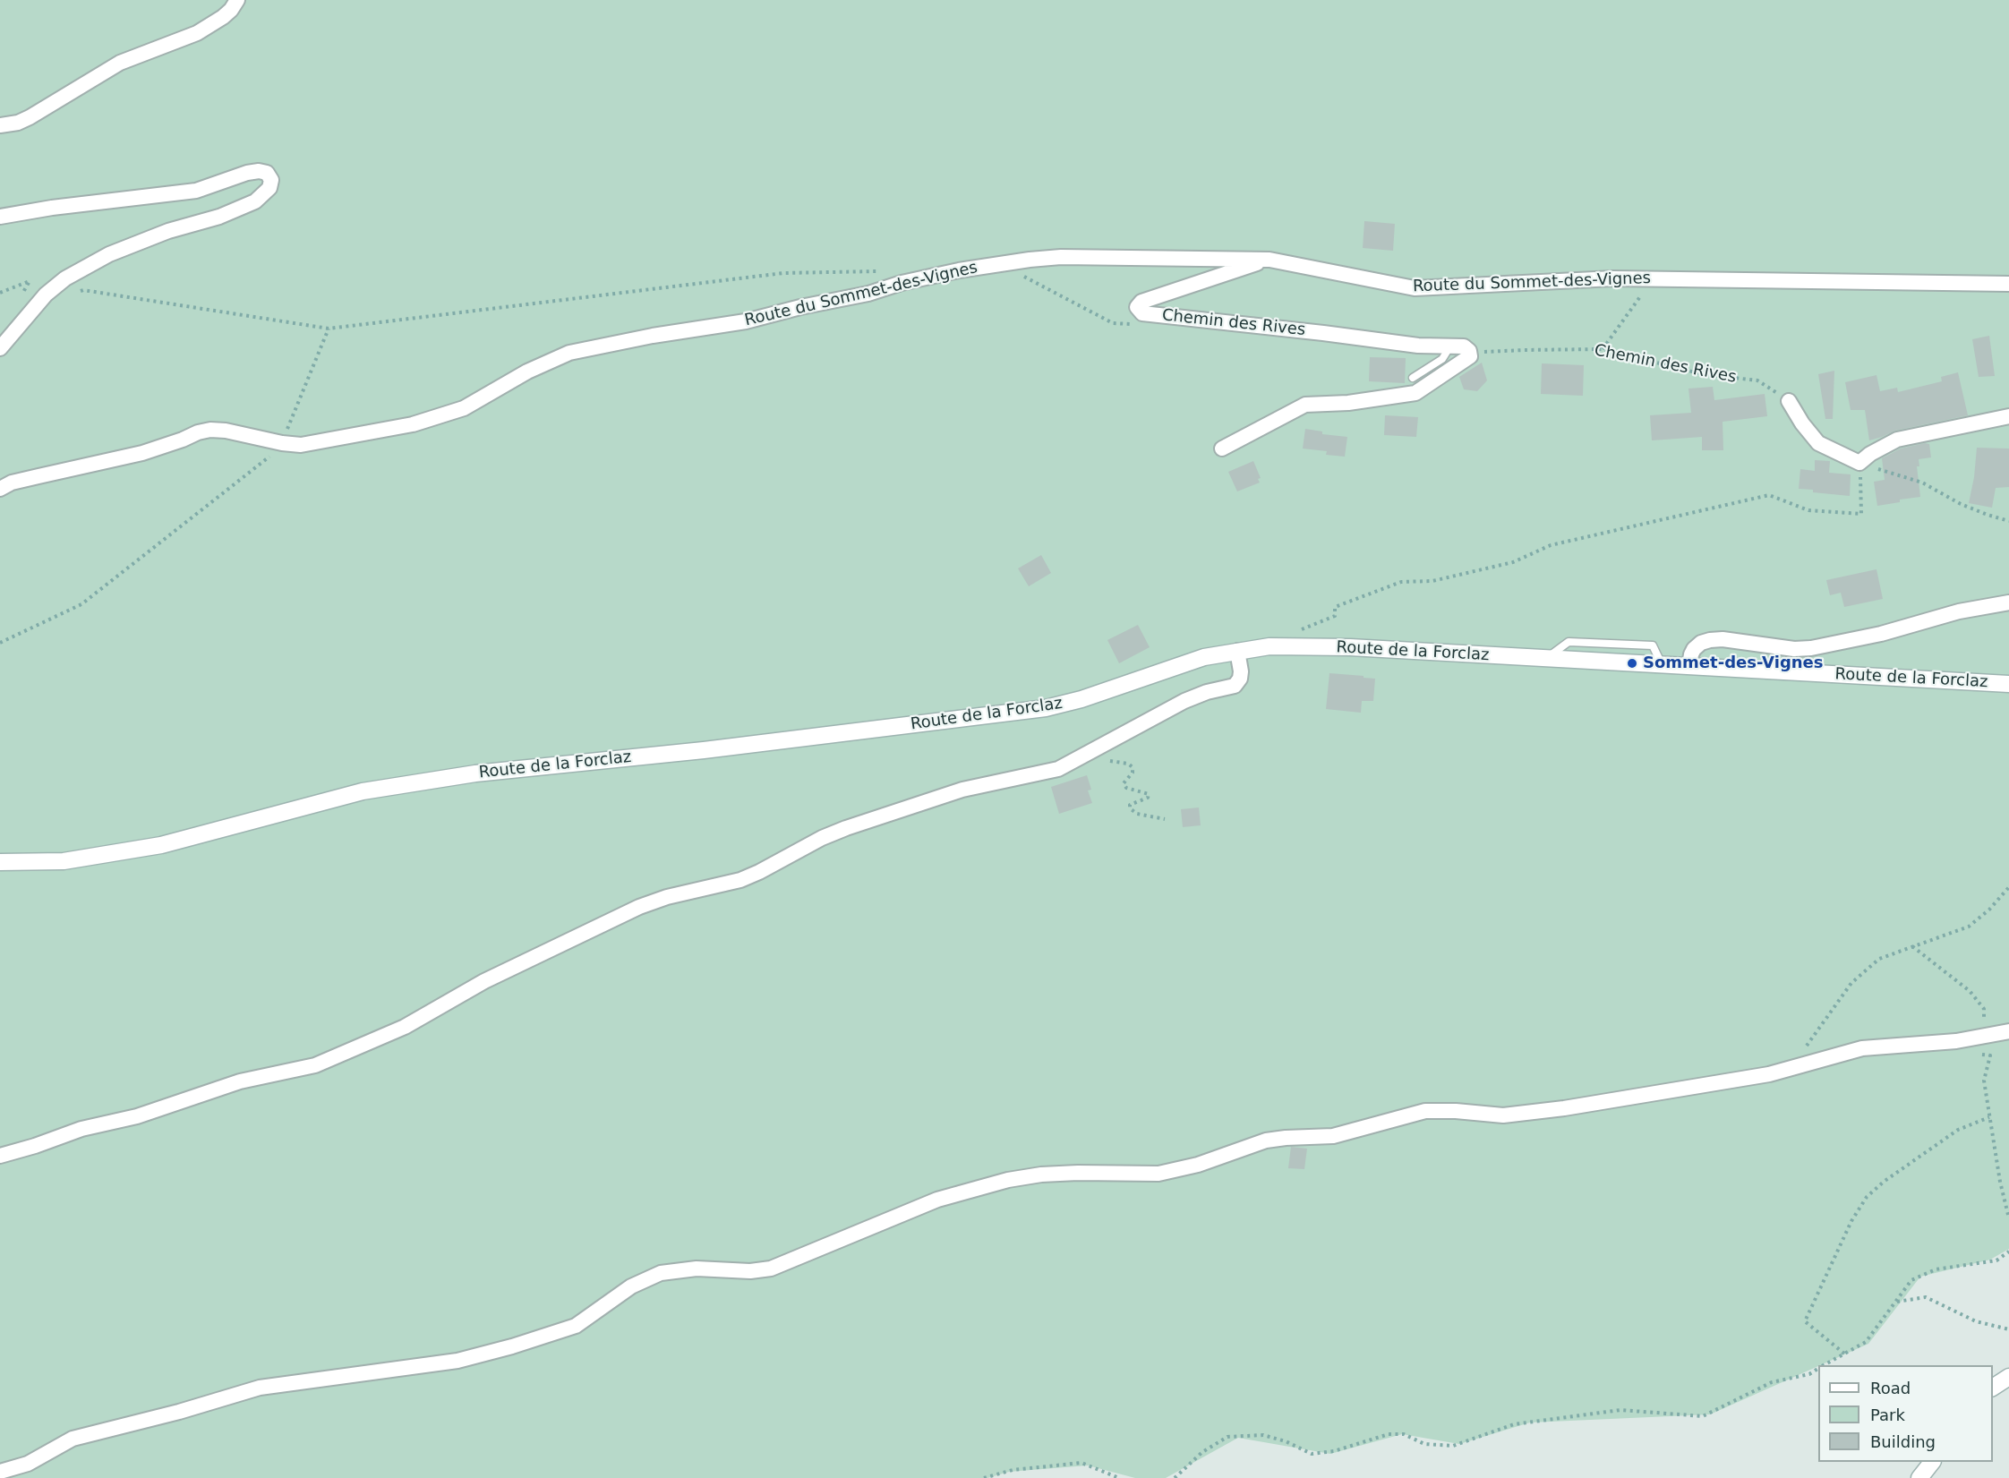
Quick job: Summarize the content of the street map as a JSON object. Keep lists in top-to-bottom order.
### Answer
{
  "streets": {
    "main road": ["Route de la Forclaz"],
    "street": ["Route du Sommet-des-Vignes", "Chemin des Rives"]
  },
  "crossings": [
    ["Route du Sommet-des-Vignes", "Chemin des Rives"]
  ],
  "places": ["Sommet-des-Vignes"],
  "legend": ["Road", "Park", "Building"]
}
